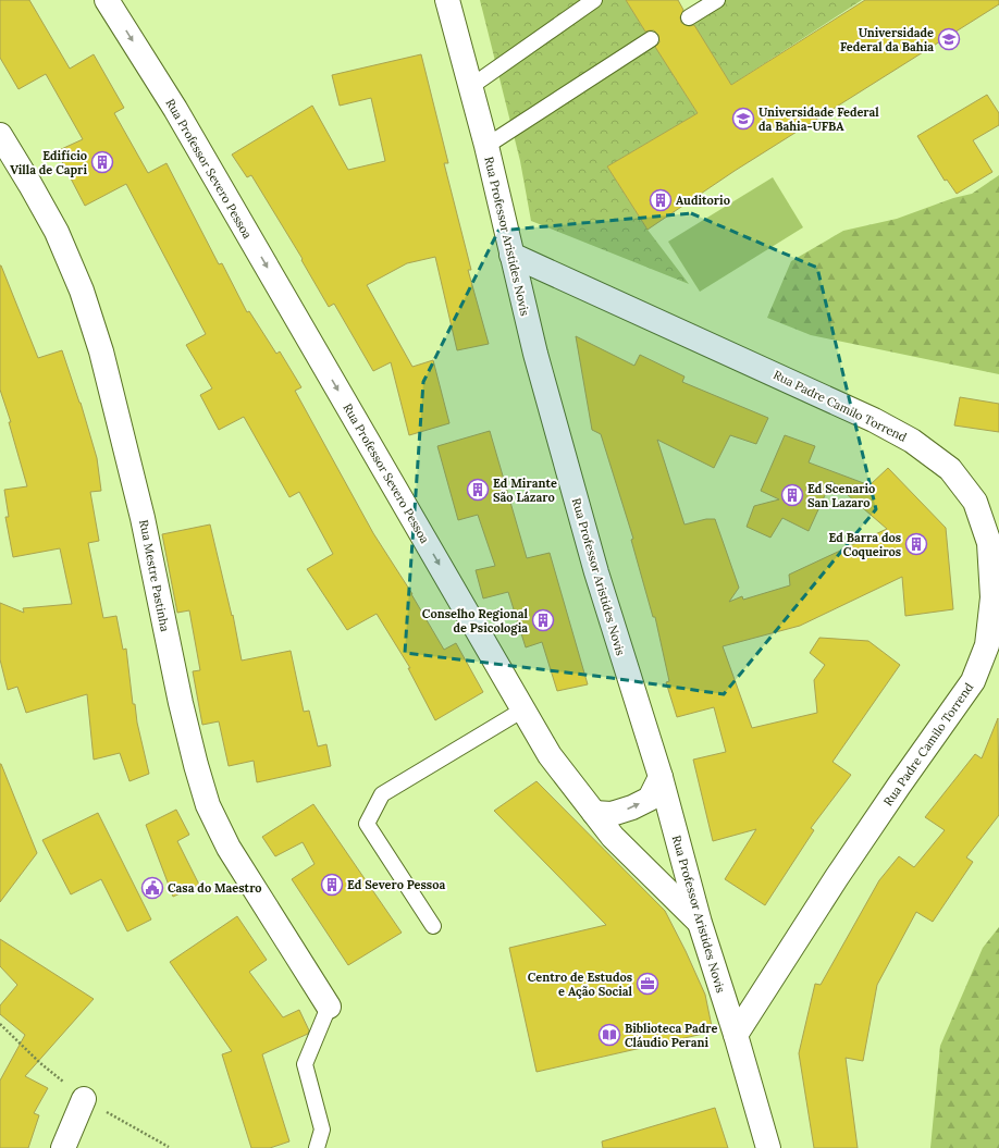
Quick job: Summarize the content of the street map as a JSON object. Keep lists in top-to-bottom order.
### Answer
{
  "streets": {
    "street": [
      "Rua Professor Severo Pessoa",
      "Rua Professor Aristides Novis",
      "Rua Padre Camilo Torrend",
      "Rua Mestre Pastinha"
    ]
  },
  "crossings": [
    ["Rua Professor Severo Pessoa", "Rua Professor Aristides Novis"],
    ["Rua Professor Aristides Novis", "Rua Padre Camilo Torrend"]
  ],
  "one_way": ["Rua Professor Severo Pessoa"],
  "places": {
    "school or university": ["Universidade Federal da Bahia", "Universidade Federal da Bahia-UFBA"],
    "building": [
      "Edifício Villa de Capri",
      "Auditorio",
      "Ed Mirante São Lázaro",
      "Ed Scenario San Lazaro",
      "Ed Barra dos Coqueiros",
      "Conselho Regional de Psicologia",
      "Ed Severo Pessoa"
    ],
    "public building": ["Casa do Maestro"],
    "office": ["Centro de Estudos e Ação Social"],
    "library": ["Biblioteca Padre Cláudio Perani"]
  }
}
